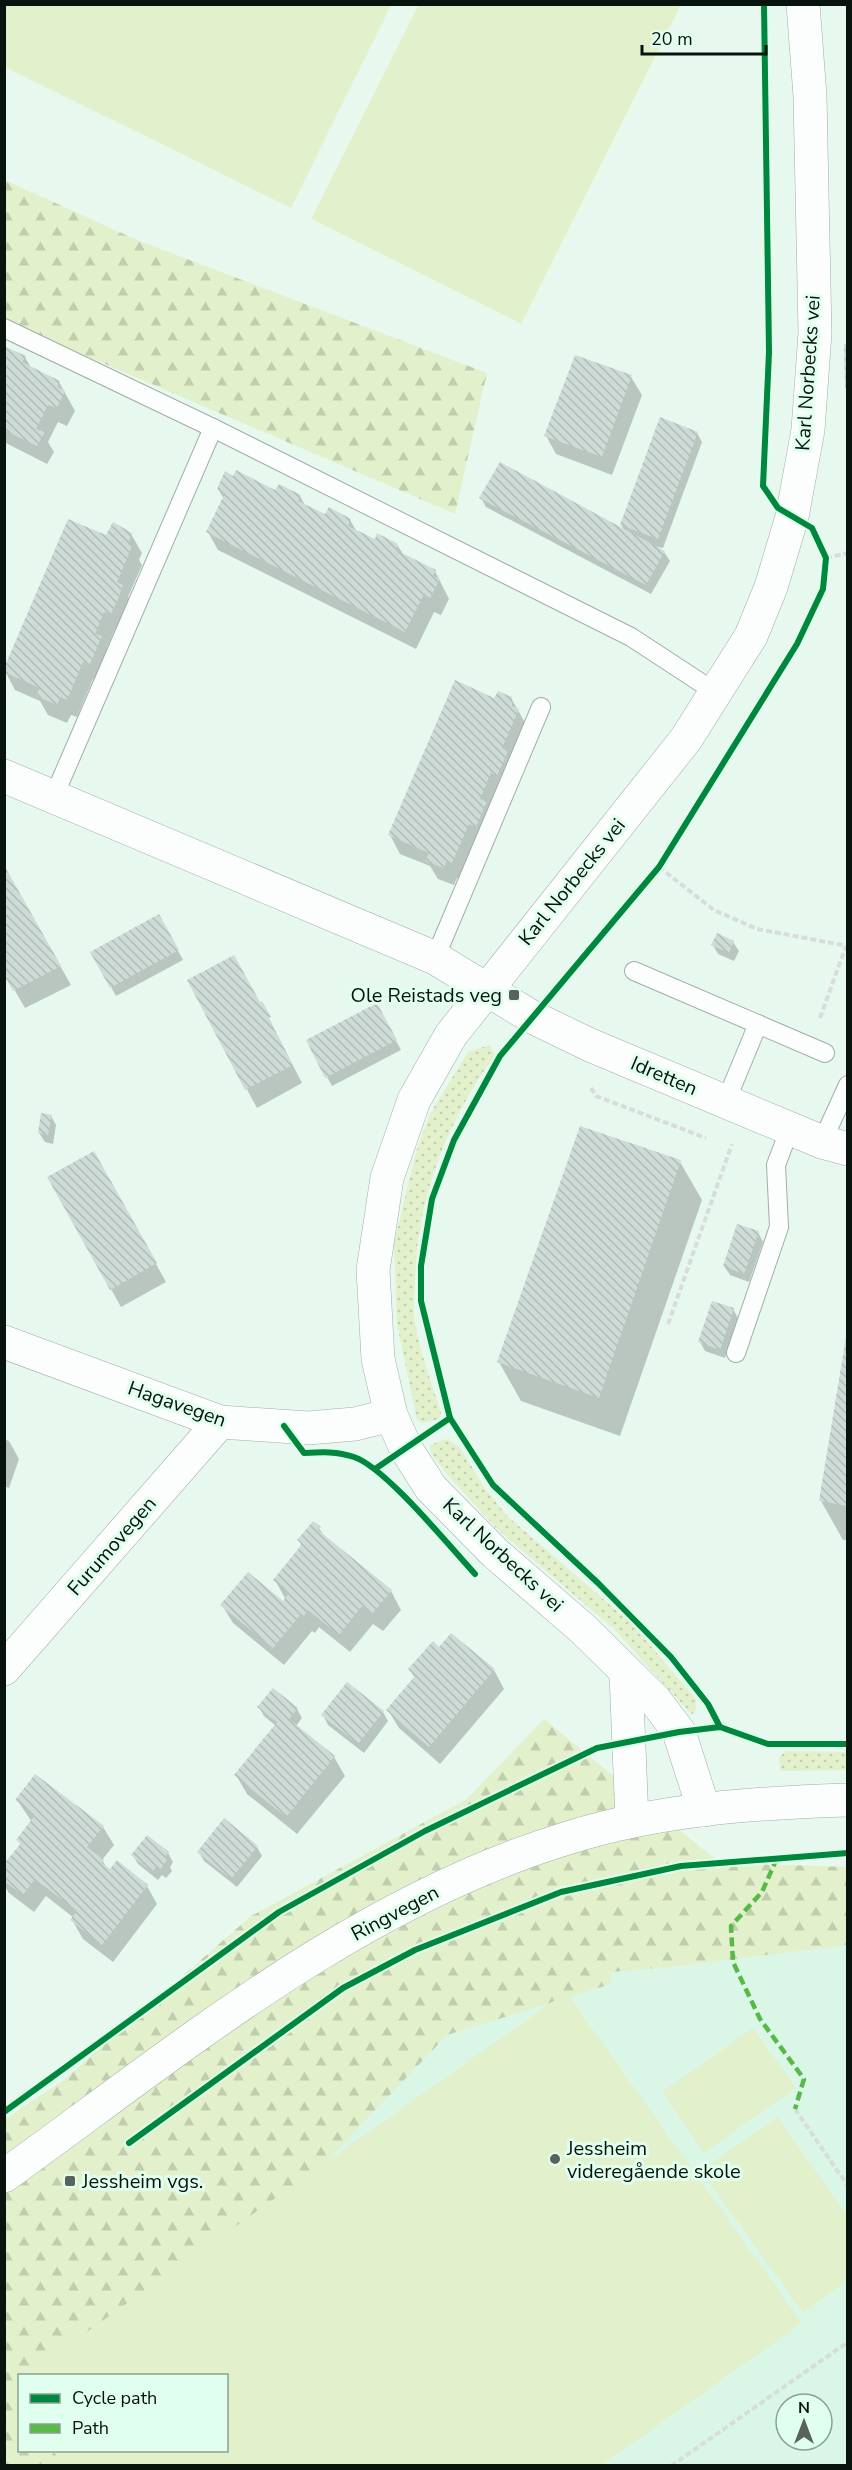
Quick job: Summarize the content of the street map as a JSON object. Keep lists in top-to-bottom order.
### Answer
{
  "streets": {
    "street": [
      "Karl Norbecks vei",
      "Idretten",
      "Hagavegen",
      "Furumovegen",
      "Ringvegen"
    ]
  },
  "crossings": [
    ["Karl Norbecks vei", "Idretten"],
    ["Karl Norbecks vei", "Hagavegen"],
    ["Karl Norbecks vei", "Ringvegen"],
    ["Hagavegen", "Furumovegen"]
  ],
  "places": {
    "transit": ["Ole Reistads veg", "Jessheim vgs."],
    "other": ["Jessheim videregående skole"]
  },
  "legend": ["Cycle path", "Path"],
  "scale_bar": "20 m",
  "north": "top"
}
